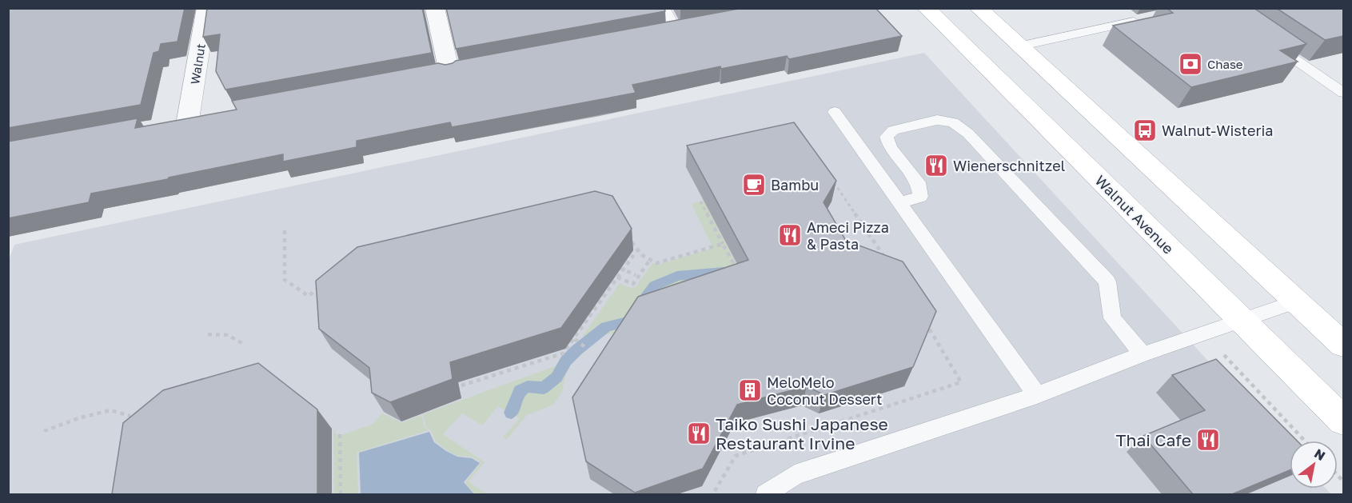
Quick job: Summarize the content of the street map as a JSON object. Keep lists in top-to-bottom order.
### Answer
{
  "streets": {
    "main road": ["Walnut Avenue"],
    "street": ["Walnut"]
  },
  "places": {
    "bank": ["Chase"],
    "bus stop": ["Walnut-Wisteria"],
    "restaurant": [
      "Wienerschnitzel",
      "Ameci Pizza & Pasta",
      "Taiko Sushi Japanese Restaurant Irvine",
      "Thai Cafe"
    ],
    "cafe": ["Bambu"],
    "building": ["MeloMelo Coconut Dessert"]
  },
  "north": "top right"
}
